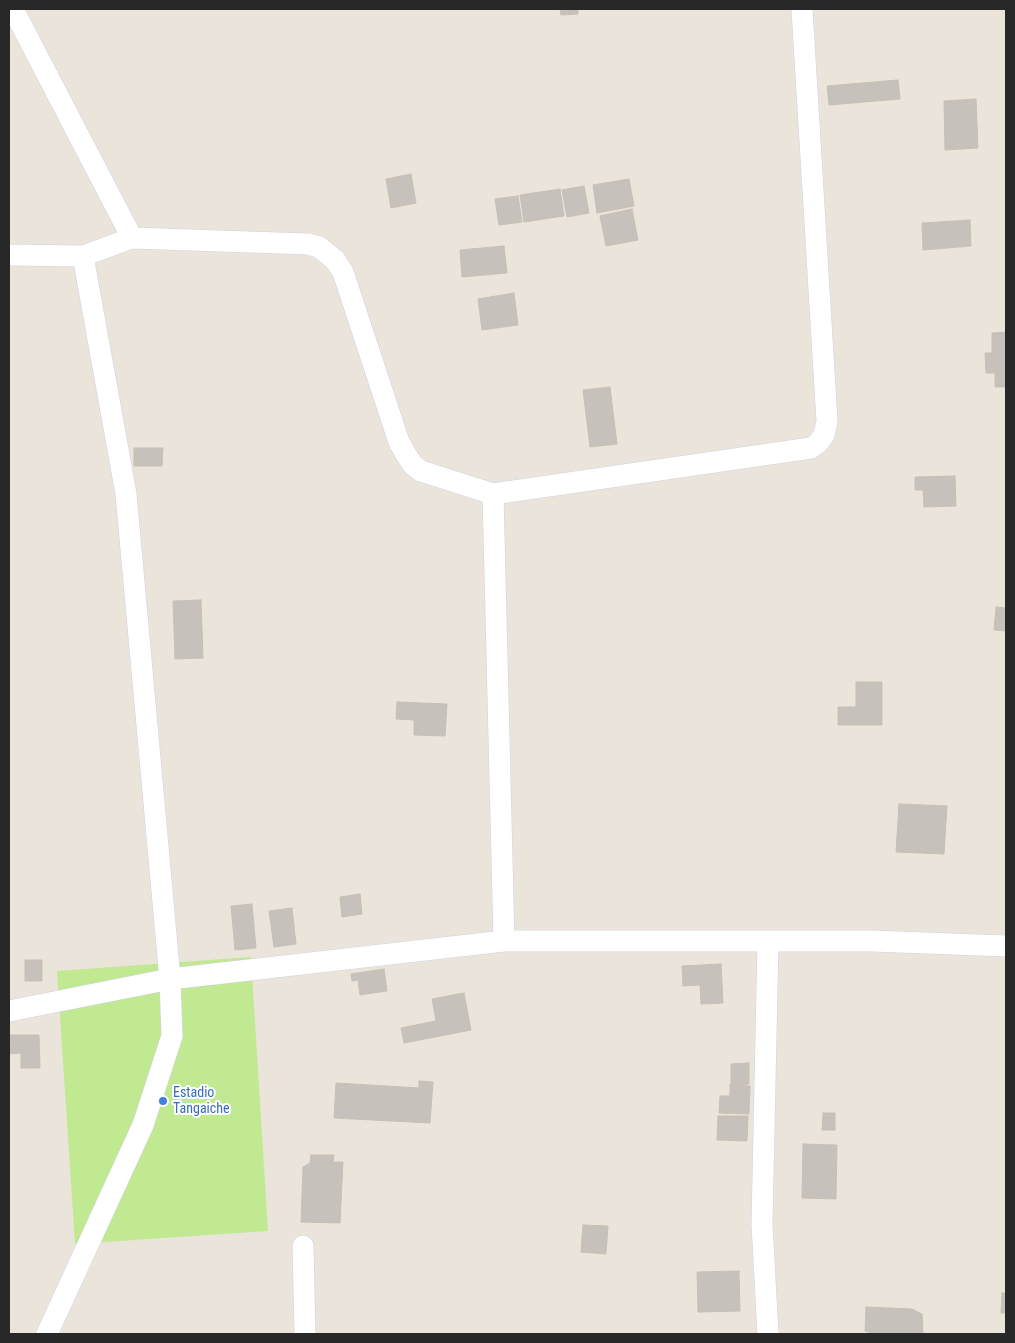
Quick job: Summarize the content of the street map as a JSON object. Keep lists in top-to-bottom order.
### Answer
{
  "places": ["Estadio Tangaiche"]
}
